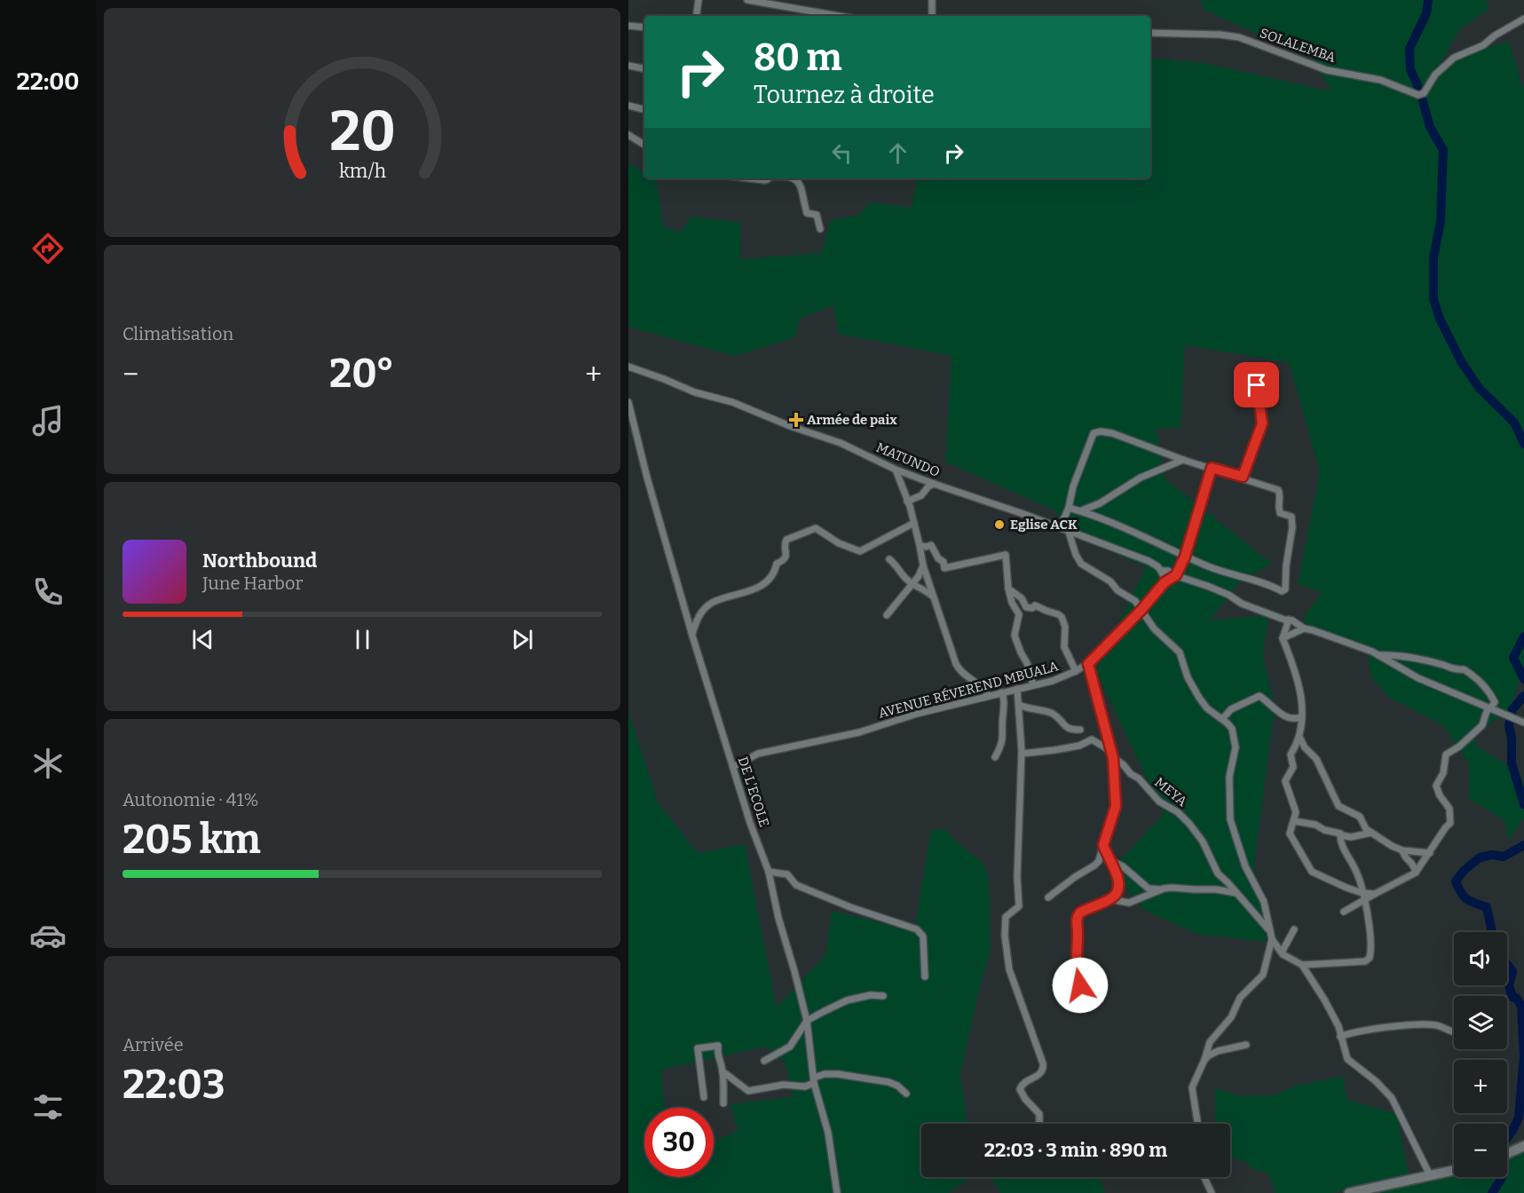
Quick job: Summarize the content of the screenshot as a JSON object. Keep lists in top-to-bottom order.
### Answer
{
  "streets": {
    "street": [
      "SOLALEMBA",
      "MATUNDO",
      "AVENUE RÉVEREND MBUALA",
      "DE L'ECOLE",
      "MEYA"
    ]
  },
  "crossings": [
    ["MATUNDO", "AVENUE RÉVEREND MBUALA"],
    ["AVENUE RÉVEREND MBUALA", "DE L'ECOLE"]
  ],
  "places": {
    "health": ["Armée de paix"],
    "other": ["Eglise ACK"]
  },
  "page": {
    "tabs": "22:00",
    "turn": ["80 m", "Tournez à droite"],
    "tile": [
      "Climatisation",
      ["Autonomie · 41%", "205 km"],
      ["Arrivée", "22:03"]
    ],
    "heat": ["−", "20°", "+"],
    "song": ["Northbound", "June Harbor"],
    "map_buttons": ["+", "−"],
    "limit": "30",
    "trip": "22:03 · 3 min · 890 m",
    "gauge": ["20", "km/h"]
  }
}
